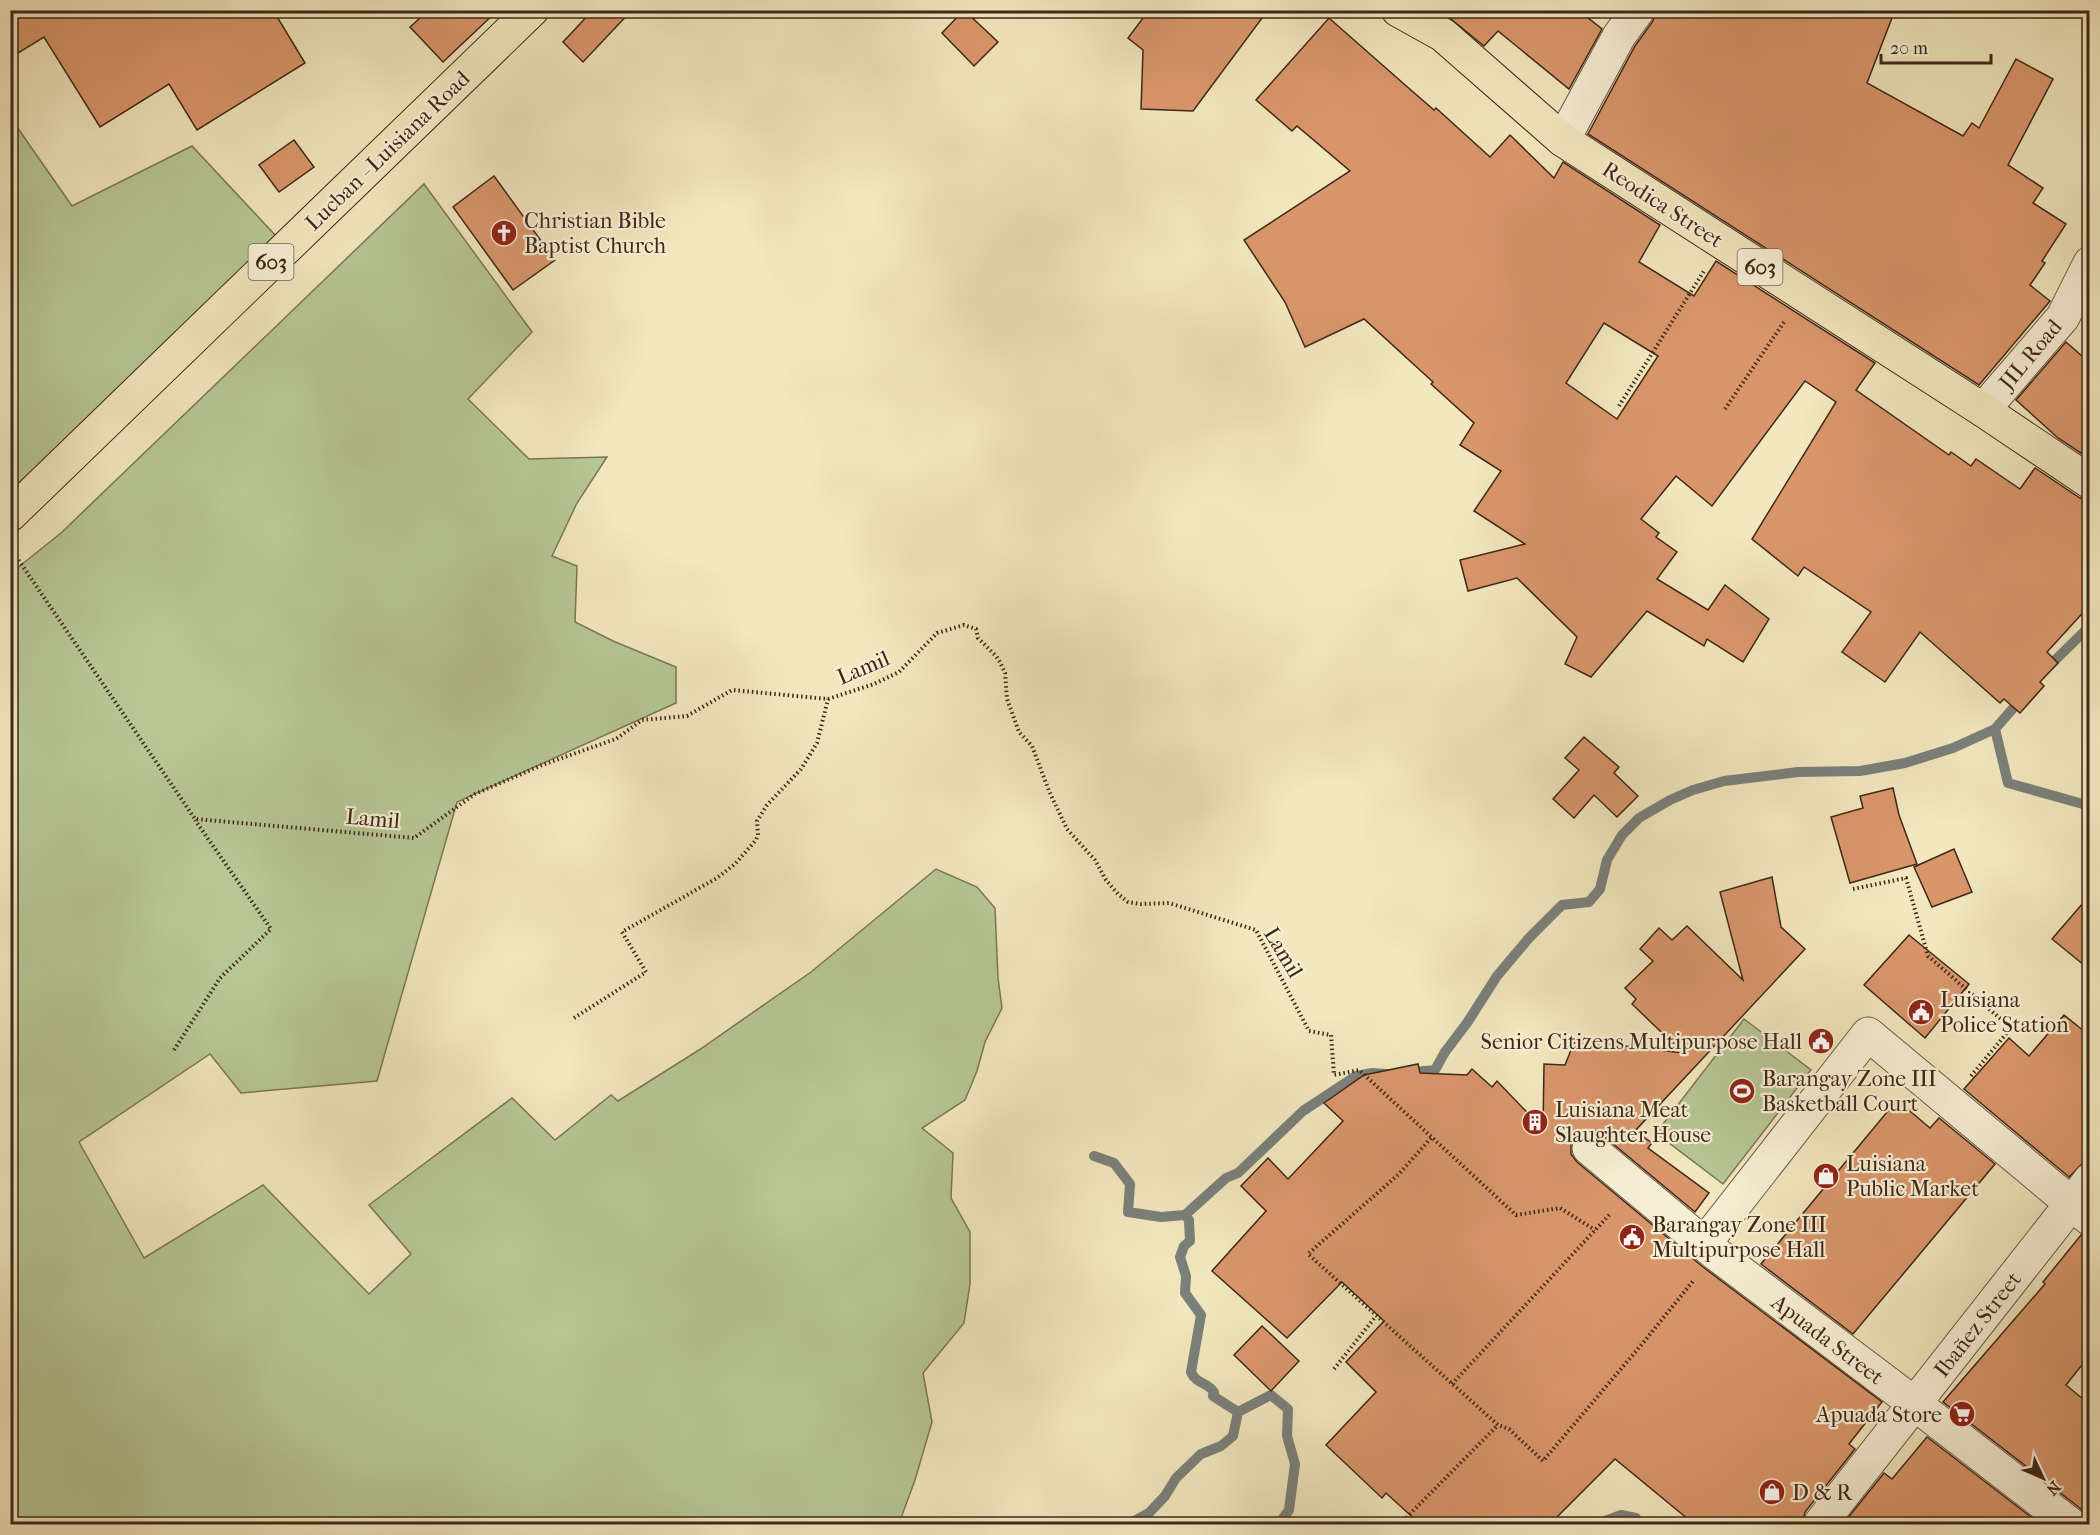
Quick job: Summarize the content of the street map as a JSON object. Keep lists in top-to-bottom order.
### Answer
{
  "streets": {
    "main road": ["Lucban - Luisiana Road", "Reodica Street", "603"],
    "street": ["JIL Road", "Ibañez Street", "Apuada Street"],
    "path": ["Lamil"]
  },
  "crossings": [
    ["Reodica Street", "JIL Road"],
    ["Ibañez Street", "Apuada Street"]
  ],
  "places": {
    "church": ["Christian Bible Baptist Church"],
    "public building": ["Luisiana Police Station", "Senior Citizens Multipurpose Hall", "Barangay Zone III Multipurpose Hall"],
    "sports": ["Barangay Zone III Basketball Court"],
    "building": ["Luisiana Meat Slaughter House"],
    "shop": ["Luisiana Public Market", "D & R"],
    "supermarket": ["Apuada Store"]
  },
  "scale_bar": "20 m",
  "north": "bottom right"
}
